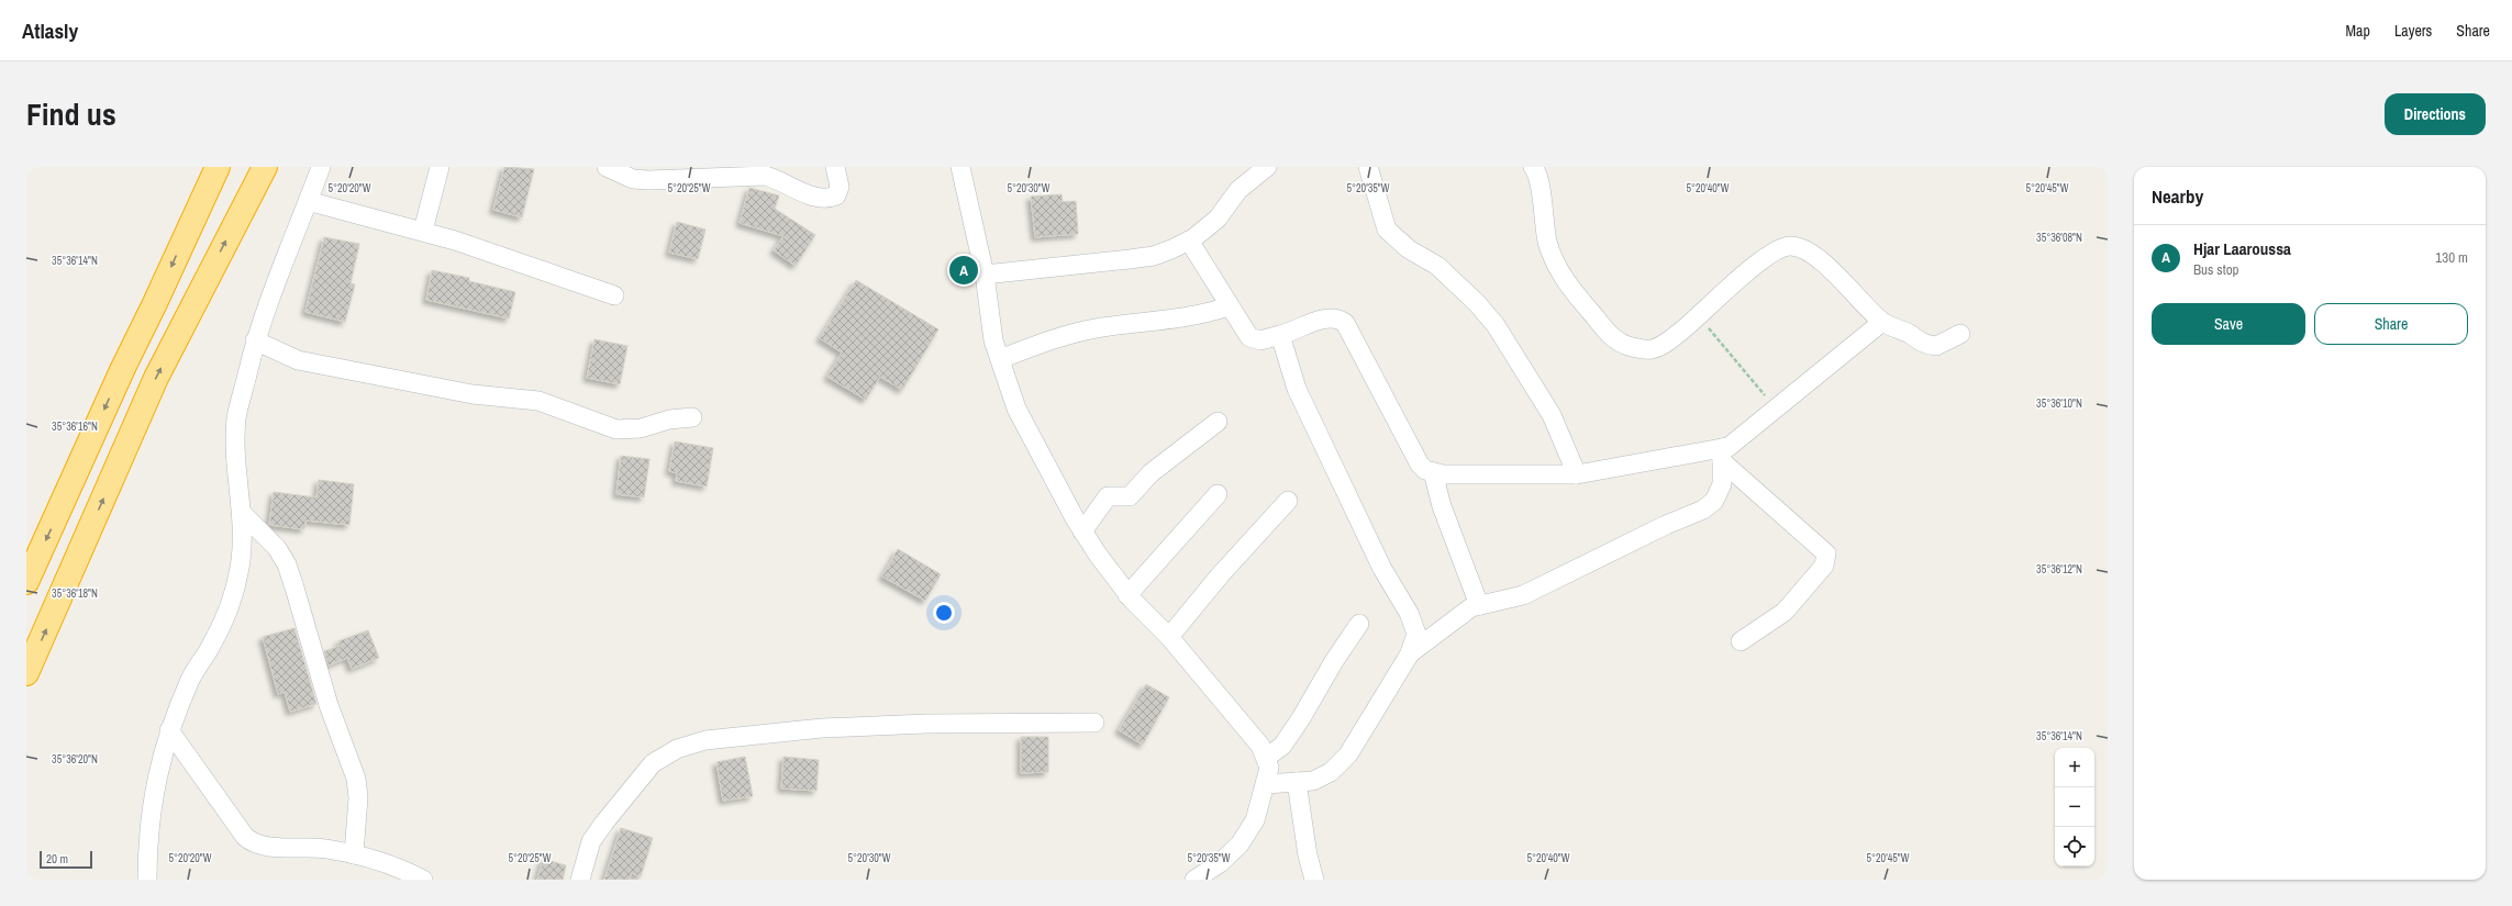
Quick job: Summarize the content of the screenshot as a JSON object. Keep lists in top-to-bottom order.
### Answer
{
  "scale_bar": "20 m",
  "page": {
    "header": "Atlasly",
    "nav": ["Map", "Layers", "Share"],
    "title": "Find us",
    "buttons": [
      "Directions",
      ["Save", "Share"]
    ],
    "heading": "Nearby",
    "list": [
      {
        "mark": "A",
        "name": "Hjar Laaroussa",
        "note": "Bus stop",
        "value": "130 m"
      }
    ],
    "pins": "A",
    "map_buttons": ["+", "−"],
    "scale": "20 m"
  },
  "coordinates": [
    "5°20'20\"W",
    "5°20'25\"W",
    "5°20'30\"W",
    "5°20'35\"W",
    "5°20'40\"W",
    "5°20'45\"W",
    "35°36'08\"N",
    "35°36'14\"N",
    "35°36'10\"N",
    "35°36'16\"N",
    "35°36'12\"N",
    "35°36'18\"N",
    "35°36'20\"N"
  ]
}
